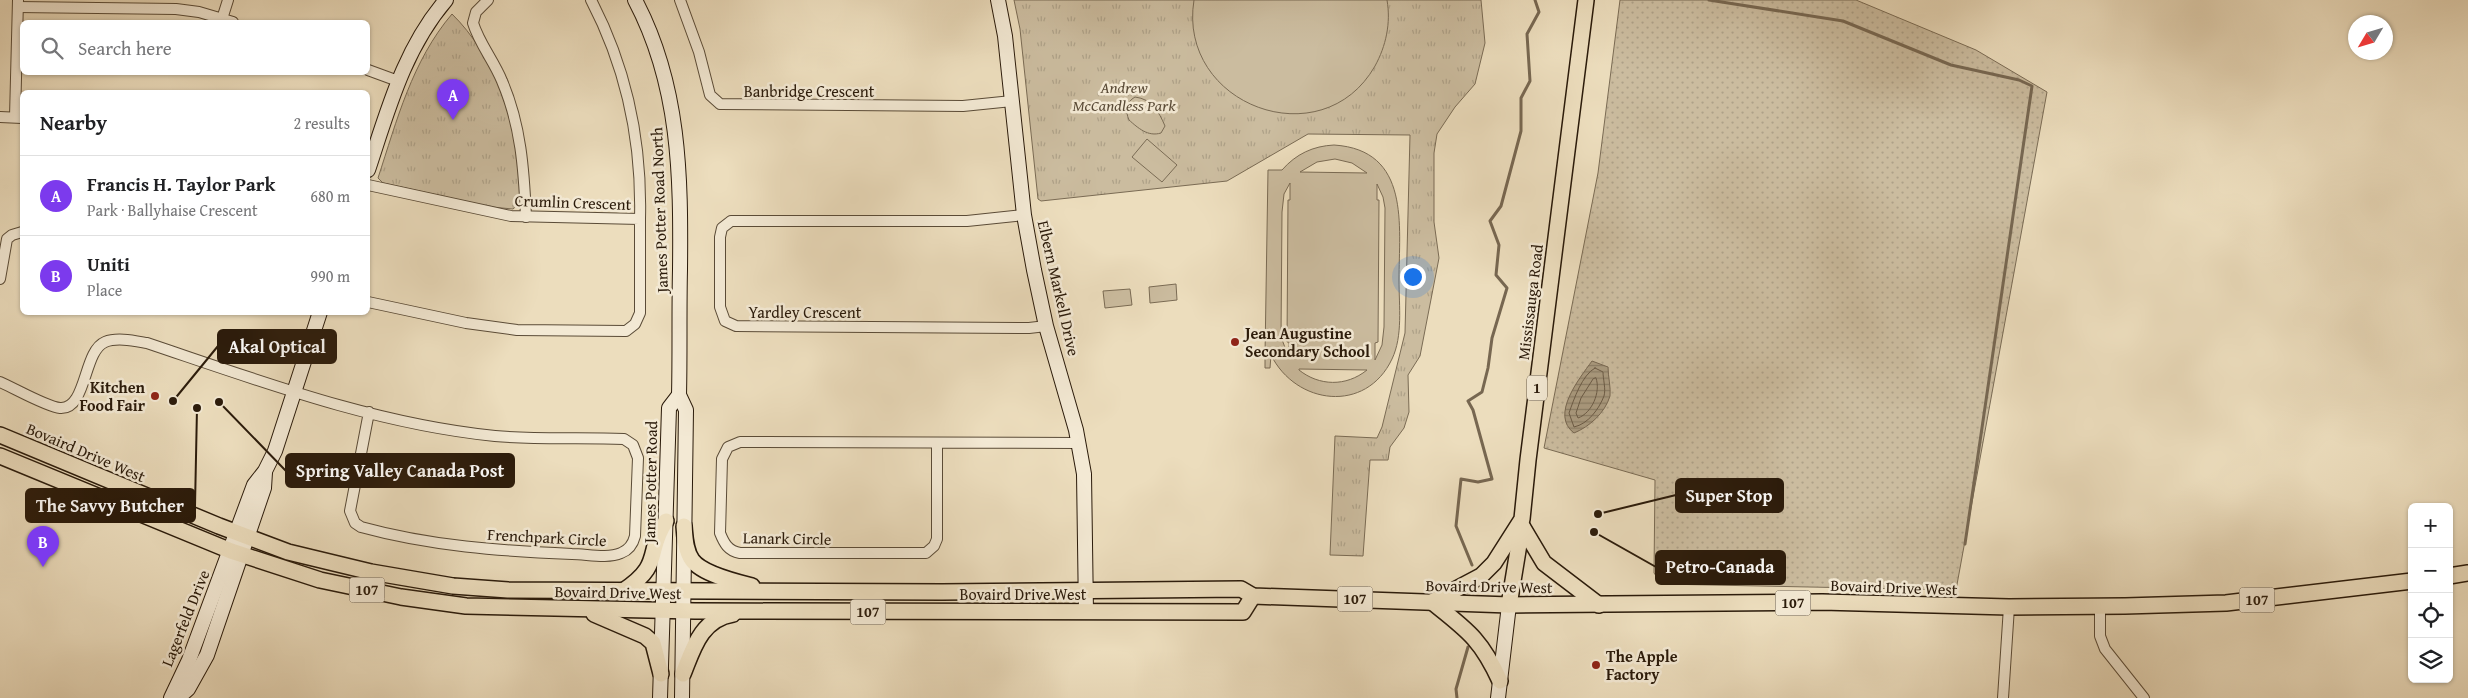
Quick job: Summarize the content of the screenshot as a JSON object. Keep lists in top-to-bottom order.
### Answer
{
  "streets": {
    "main road": [
      "Mississauga Road",
      "1",
      "Bovaird Drive West",
      "107"
    ],
    "street": [
      "Banbridge Crescent",
      "Crumlin Crescent",
      "James Potter Road North",
      "Elbern Markell Drive",
      "Yardley Crescent",
      "James Potter Road",
      "Frenchpark Circle",
      "Lanark Circle",
      "Lagerfeld Drive"
    ]
  },
  "crossings": [
    ["Banbridge Crescent", "Elbern Markell Drive"],
    ["James Potter Road North", "James Potter Road"],
    ["Elbern Markell Drive", "Yardley Crescent"],
    ["Elbern Markell Drive", "Bovaird Drive West"],
    ["Elbern Markell Drive", "Lanark Circle"],
    ["Mississauga Road", "Bovaird Drive West"],
    ["Bovaird Drive West", "James Potter Road"],
    ["Bovaird Drive West", "Lagerfeld Drive"]
  ],
  "parks": ["Andrew McCandless Park"],
  "places": [
    "Jean Augustine Secondary School",
    "Kitchen Food Fair",
    "Akal Optical",
    "Spring Valley Canada Post",
    "The Savvy Butcher",
    "Super Stop",
    "Petro-Canada",
    "The Apple Factory"
  ],
  "north": "bottom left",
  "page": {
    "search": "Search here",
    "pins": ["A", "B"],
    "heading": ["Nearby", "2 results"],
    "list": [
      {
        "mark": "A",
        "name": "Francis H. Taylor Park",
        "note": "Park · Ballyhaise Crescent",
        "value": "680 m"
      },
      {
        "mark": "B",
        "name": "Uniti",
        "note": "Place",
        "value": "990 m"
      }
    ],
    "map_buttons": ["+", "−"]
  }
}
